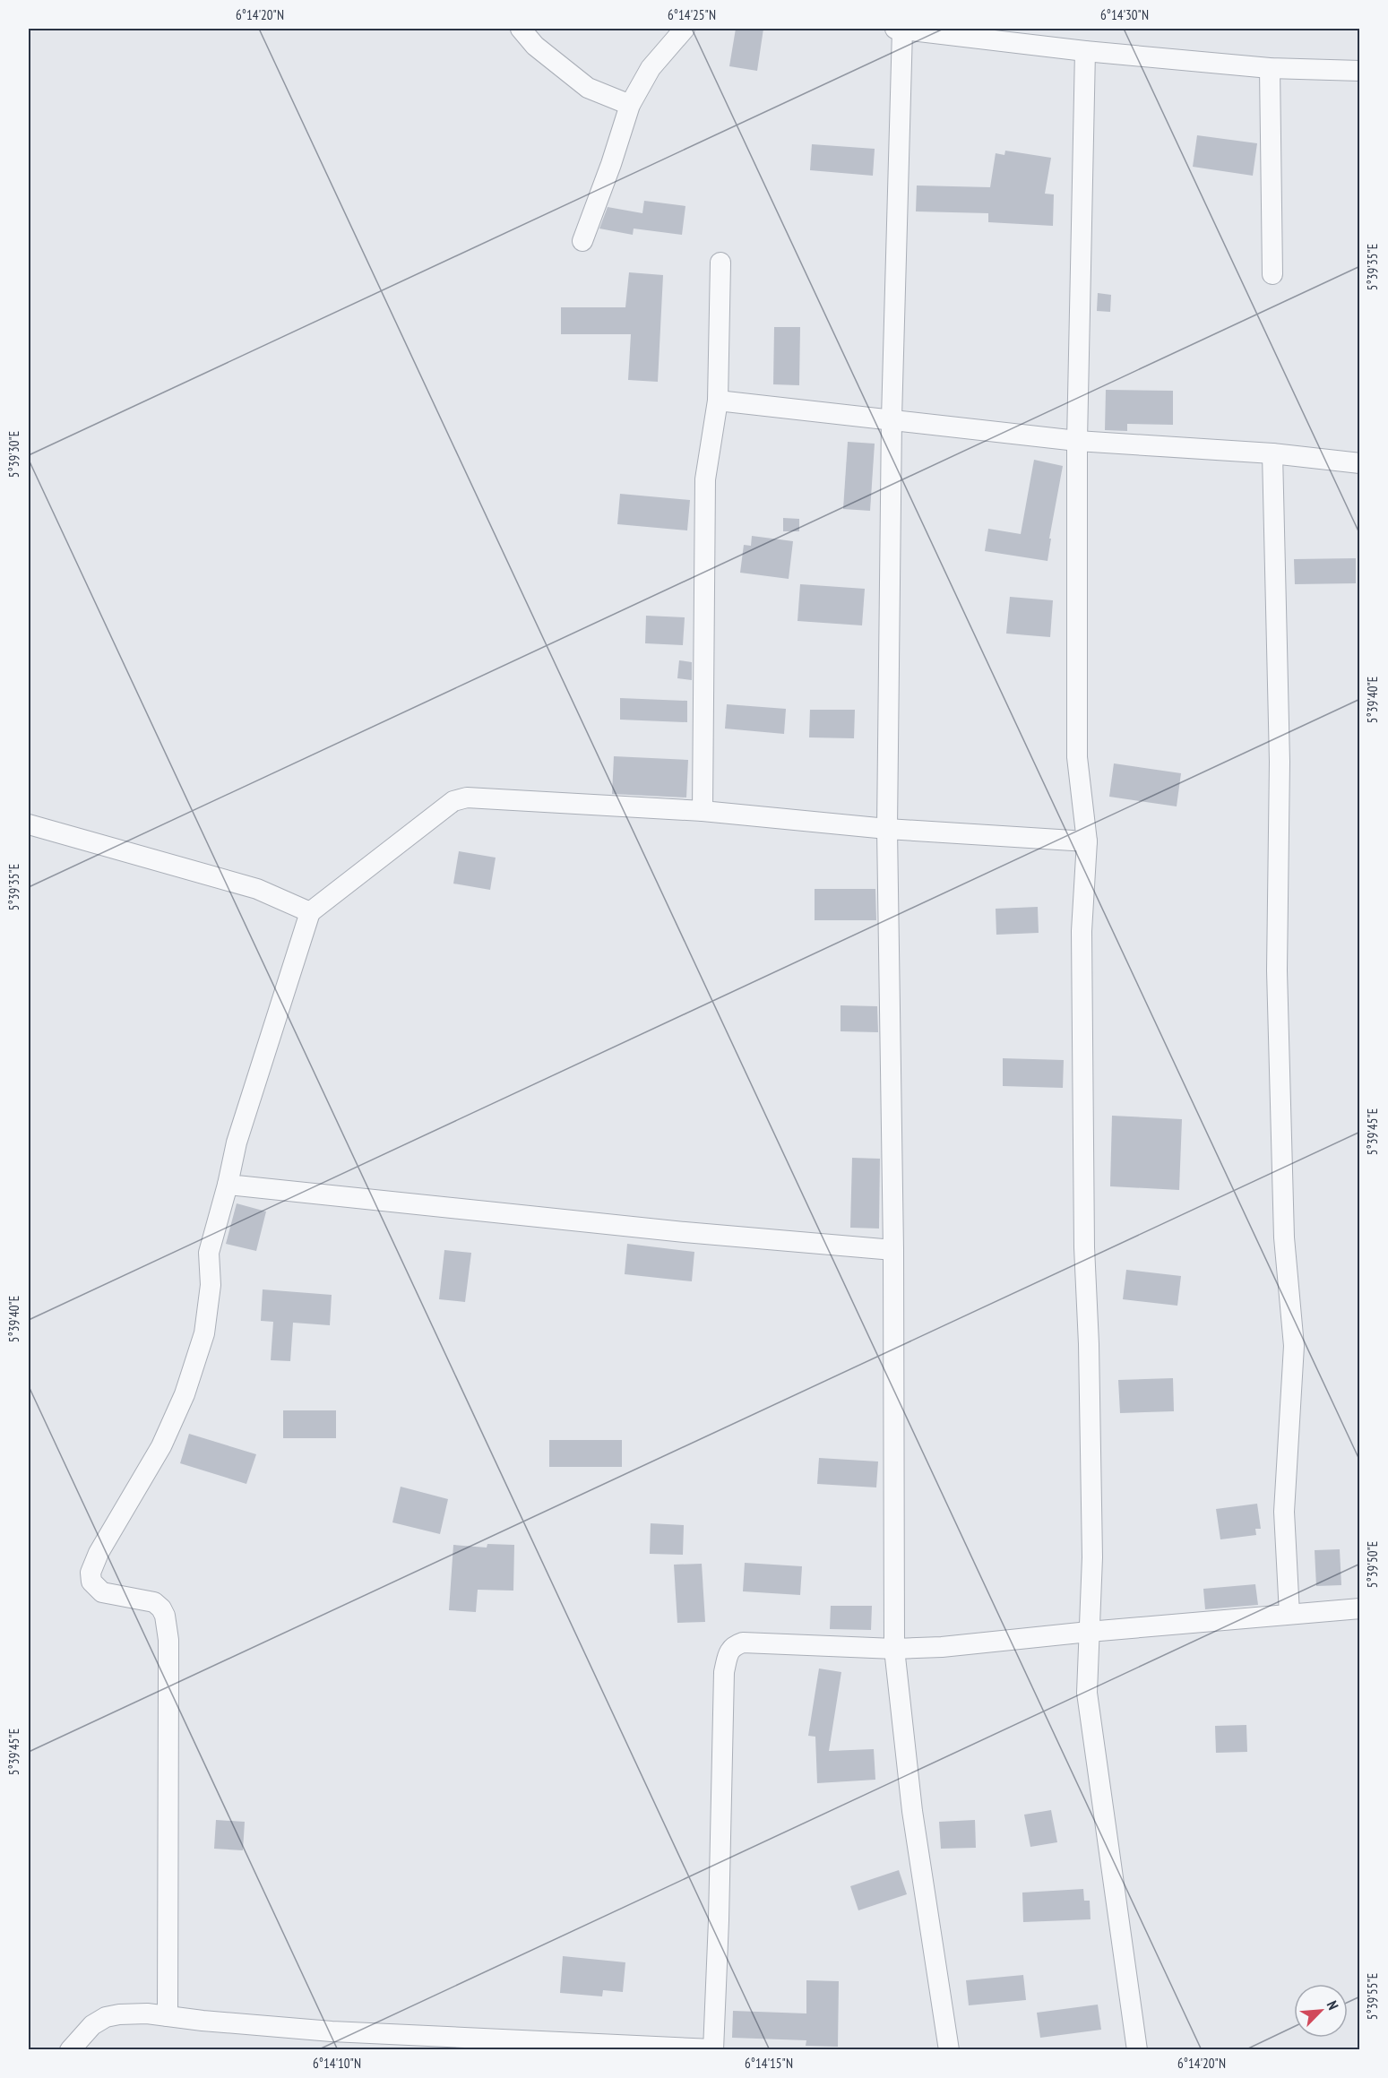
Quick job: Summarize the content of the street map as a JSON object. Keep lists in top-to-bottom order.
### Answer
{
  "north": "top right",
  "coordinates": [
    "6°14'20\"N",
    "6°14'25\"N",
    "6°14'30\"N",
    "5°39'35\"E",
    "5°39'30\"E",
    "5°39'40\"E",
    "5°39'45\"E",
    "5°39'50\"E",
    "5°39'55\"E",
    "6°14'10\"N",
    "6°14'15\"N"
  ]
}
